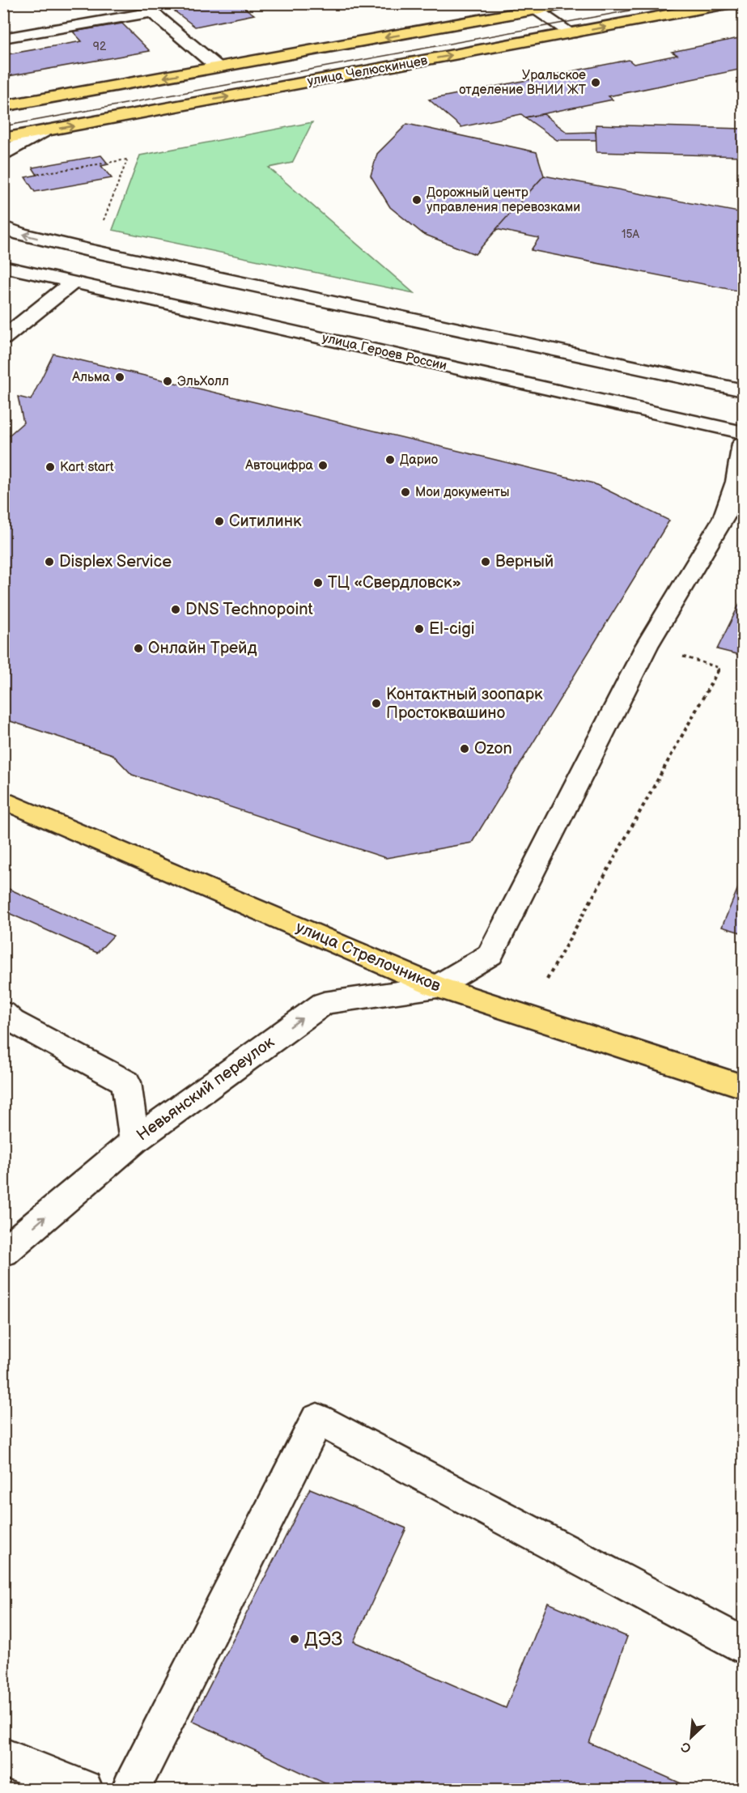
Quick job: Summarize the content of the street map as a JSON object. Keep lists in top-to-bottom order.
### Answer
{
  "streets": {
    "main road": ["улица Челюскинцев", "улица Стрелочников"],
    "street": ["улица Героев России", "Невьянский переулок"]
  },
  "crossings": [
    ["улица Стрелочников", "Невьянский переулок"]
  ],
  "one_way": ["Невьянский переулок"],
  "places": [
    "Уральское отделение ВНИИ ЖТ",
    "Дорожный центр управления перевозками",
    "Альма",
    "ЭльХолл",
    "Дарио",
    "Автоцифра",
    "Kart start",
    "Мои документы",
    "Ситилинк",
    "Displex Service",
    "Верный",
    "ТЦ «Свердловск»",
    "DNS Technopoint",
    "El-cigi",
    "Онлайн Трейд",
    "Контактный зоопарк Простоквашино",
    "Ozon",
    "ДЭЗ"
  ],
  "house_numbers": ["92", "15А"],
  "north": "bottom left"
}
